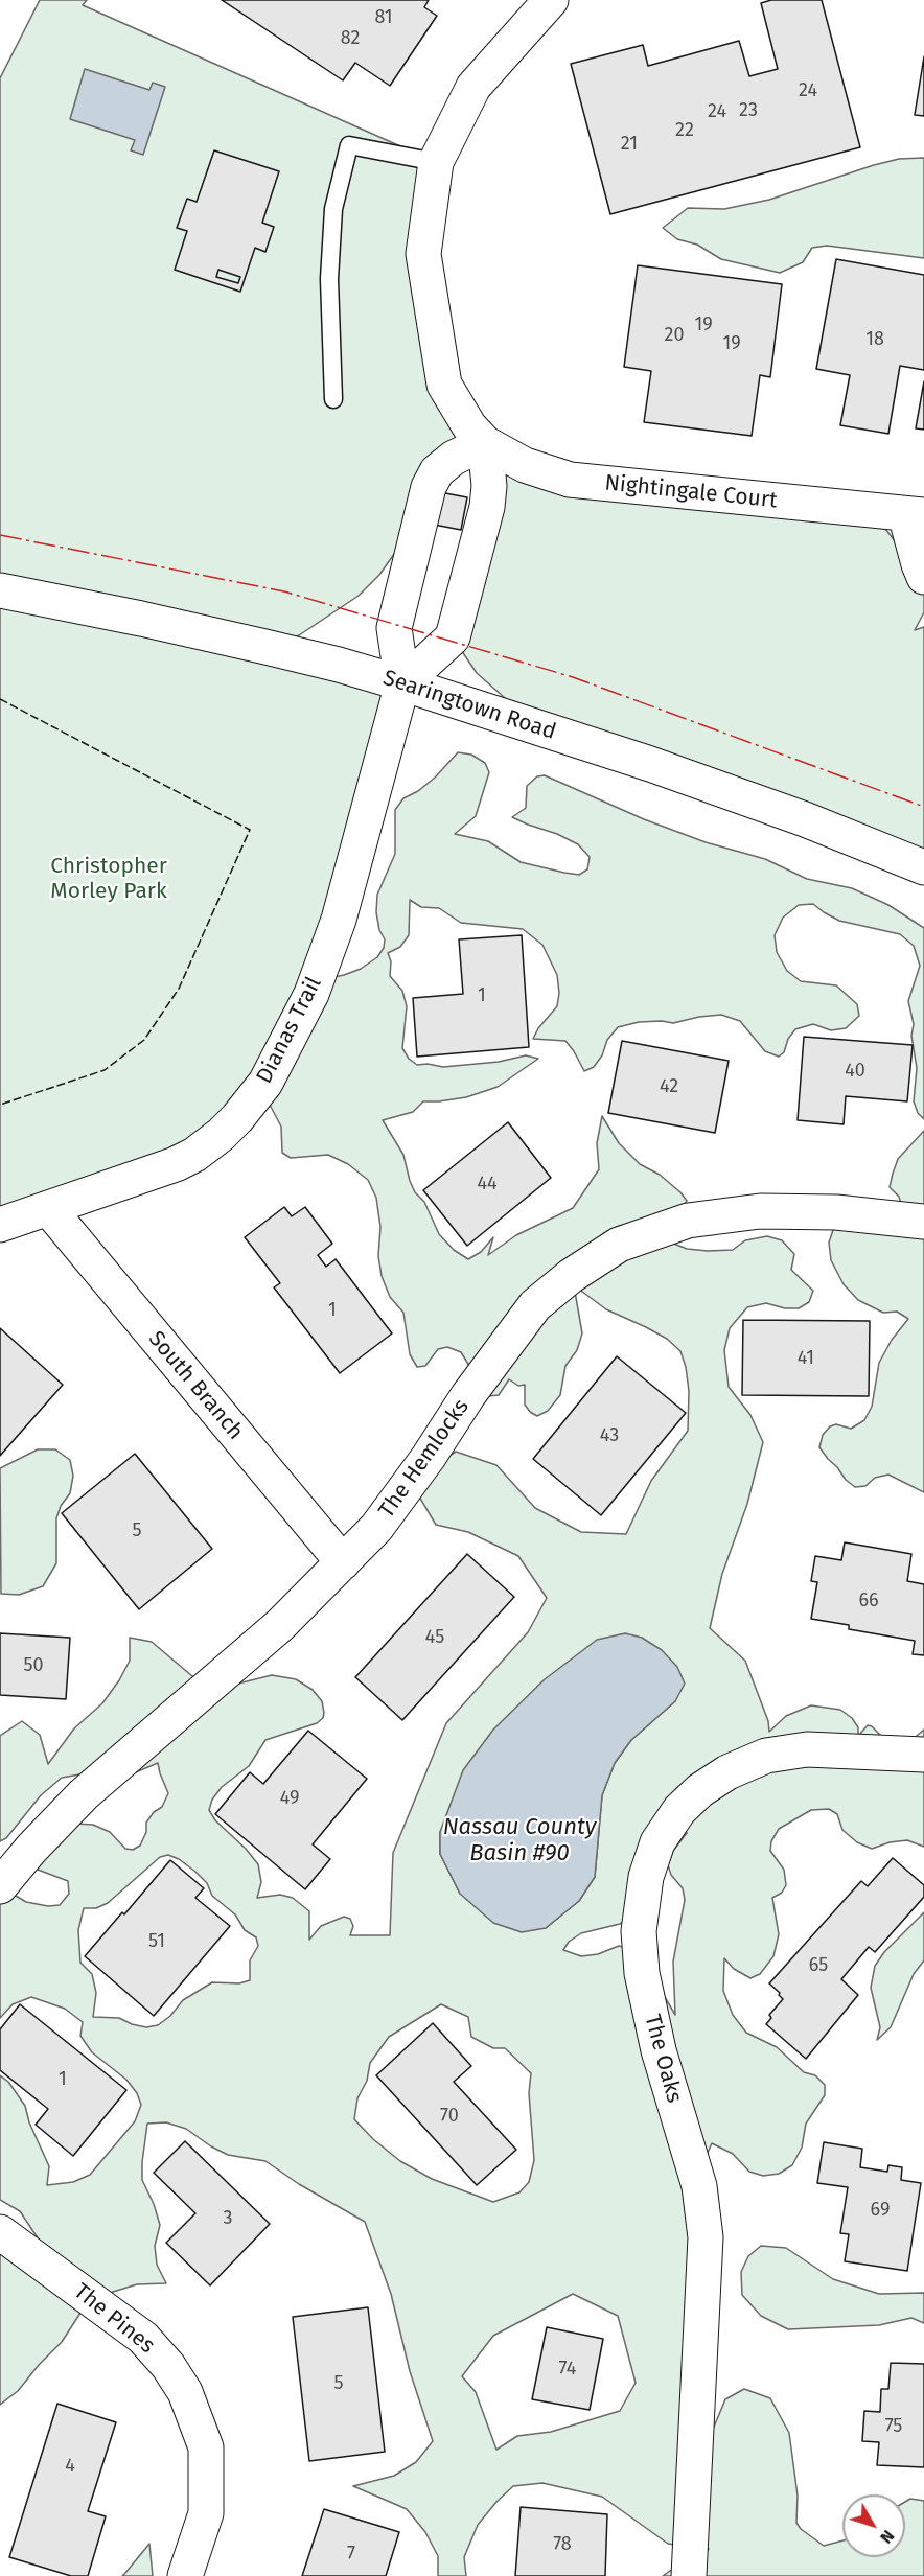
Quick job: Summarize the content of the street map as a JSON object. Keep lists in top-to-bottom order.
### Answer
{
  "streets": {
    "street": [
      "Nightingale Court",
      "Searingtown Road",
      "Dianas Trail",
      "South Branch",
      "The Hemlocks",
      "The Oaks",
      "The Pines"
    ]
  },
  "crossings": [
    ["Searingtown Road", "Dianas Trail"],
    ["Dianas Trail", "South Branch"],
    ["South Branch", "The Hemlocks"]
  ],
  "water": ["Nassau County Basin #90"],
  "parks": ["Christopher Morley Park"],
  "house_numbers": [
    "81",
    "82",
    "24",
    "23",
    "24",
    "22",
    "21",
    "19",
    "20",
    "18",
    "19",
    "1",
    "40",
    "42",
    "44",
    "1",
    "41",
    "43",
    "5",
    "66",
    "45",
    "50",
    "49",
    "51",
    "65",
    "1",
    "70",
    "69",
    "3",
    "74",
    "5",
    "75",
    "4",
    "78",
    "7"
  ],
  "north": "bottom right"
}
